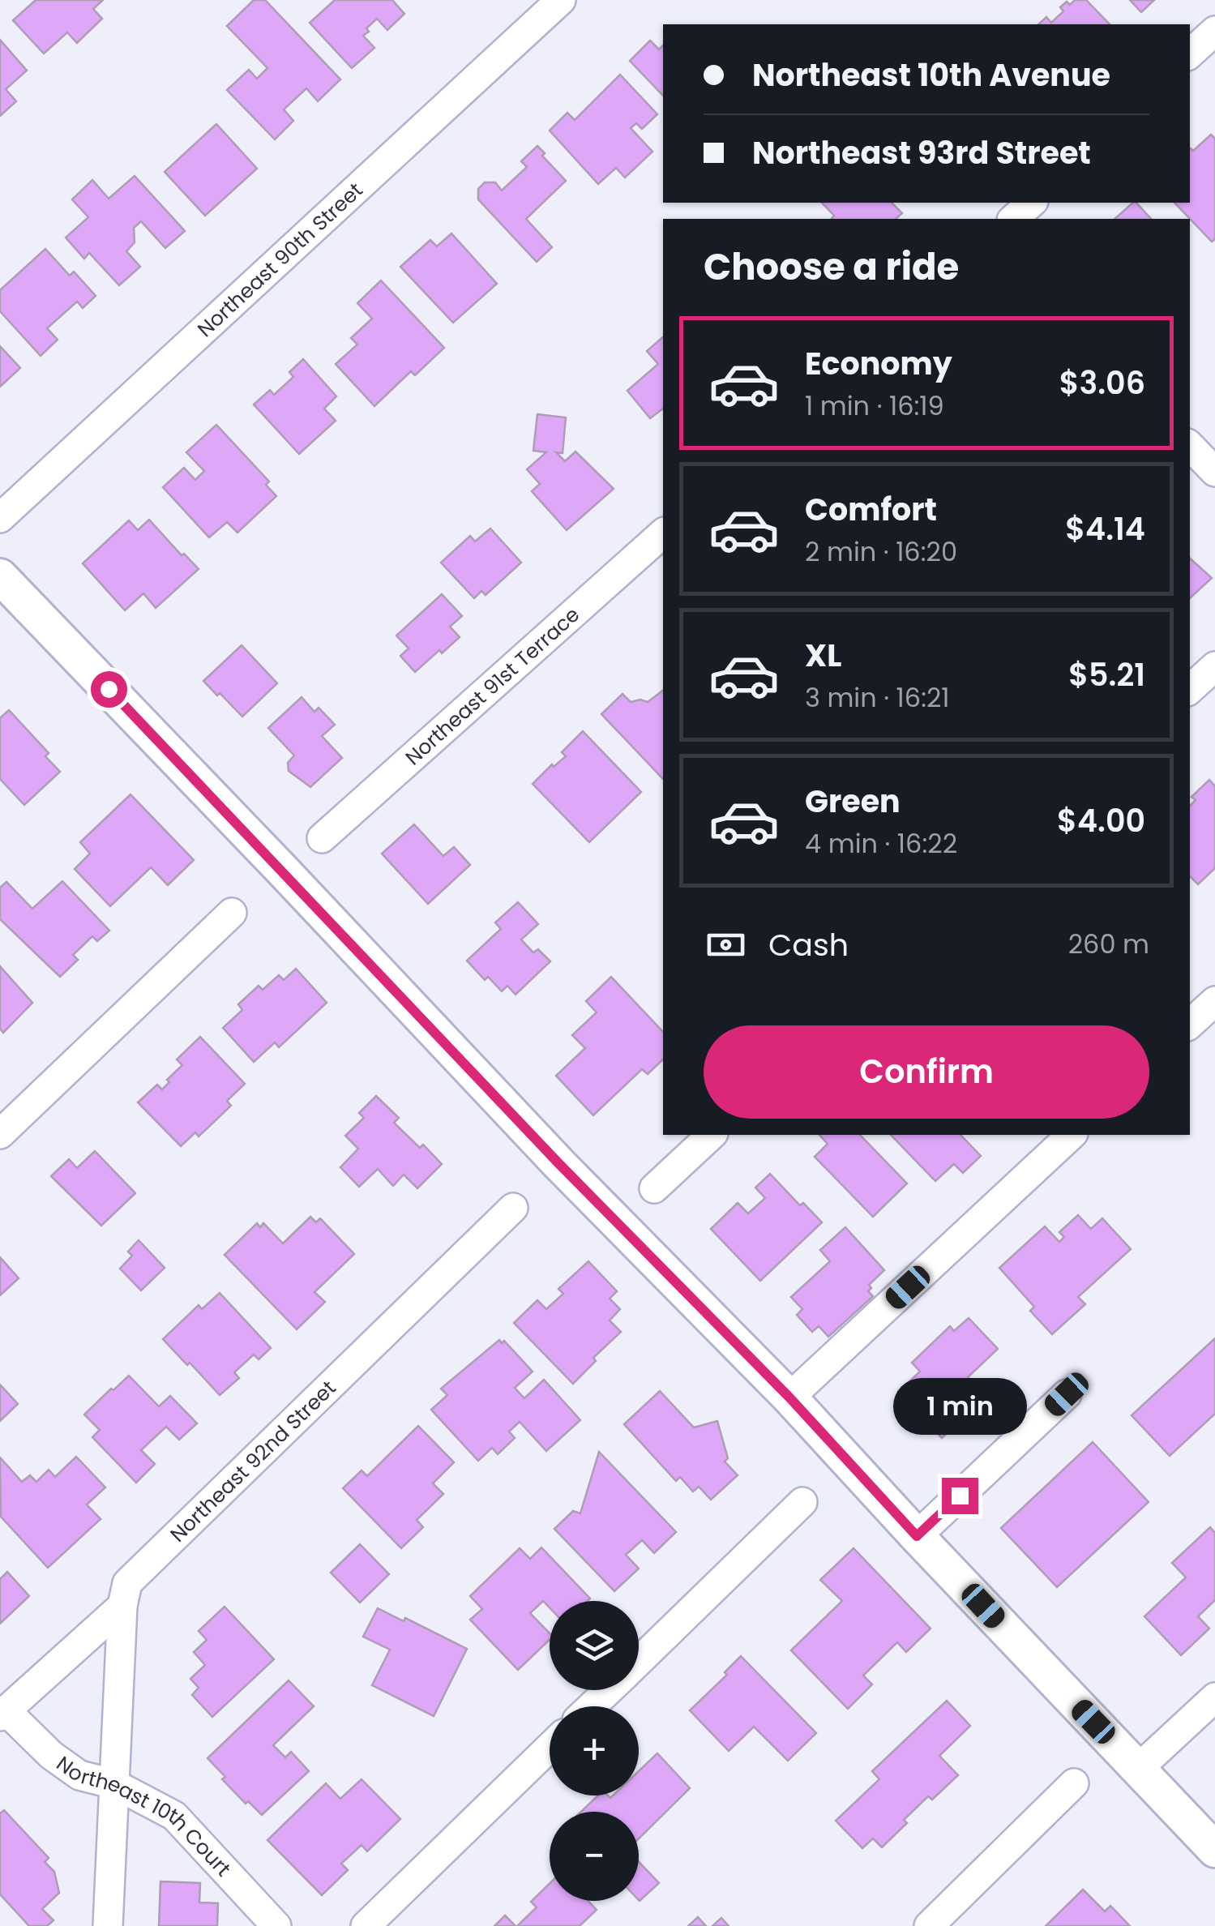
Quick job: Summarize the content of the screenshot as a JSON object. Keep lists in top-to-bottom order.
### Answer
{
  "streets": {
    "street": [
      "Northeast 90th Street",
      "Northeast 91st Terrace",
      "Northeast 92nd Street",
      "Northeast 10th Court"
    ]
  },
  "crossings": [
    ["Northeast 92nd Street", "Northeast 10th Court"]
  ],
  "page": {
    "banner": ["Northeast 10th Avenue", "Northeast 93rd Street"],
    "heading": "Choose a ride",
    "list": [
      {
        "name": "Economy",
        "note": "1 min · 16:19",
        "value": "$3.06"
      },
      {
        "name": "Comfort",
        "note": "2 min · 16:20",
        "value": "$4.14"
      },
      {
        "name": "XL",
        "note": "3 min · 16:21",
        "value": "$5.21"
      },
      {
        "name": "Green",
        "note": "4 min · 16:22",
        "value": "$4.00"
      }
    ],
    "pay": ["Cash", "260 m"],
    "buttons": "Confirm",
    "bubble": "1 min",
    "map_buttons": ["+", "−"]
  }
}
